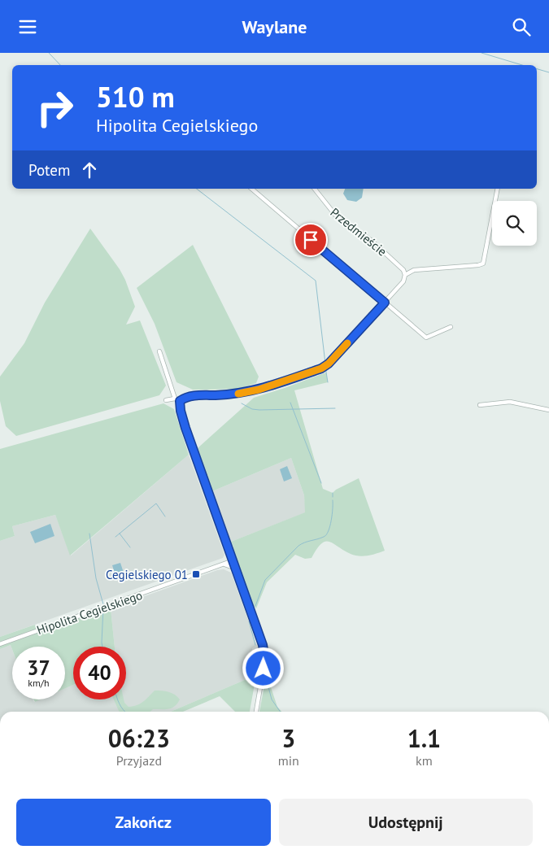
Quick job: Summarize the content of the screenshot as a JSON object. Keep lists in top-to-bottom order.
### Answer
{
  "streets": {
    "street": ["Przedmieście", "Hipolita Cegielskiego"]
  },
  "places": {
    "transit": ["Cegielskiego 01"]
  },
  "page": {
    "header": "Waylane",
    "turn": ["510 m", "Hipolita Cegielskiego"],
    "then": "Potem",
    "speed": "37 km/h",
    "limit": "40",
    "eta": [
      "06:23",
      "Przyjazd",
      "3",
      "min",
      "1.1",
      "km"
    ],
    "buttons": ["Zakończ", "Udostępnij"]
  }
}
